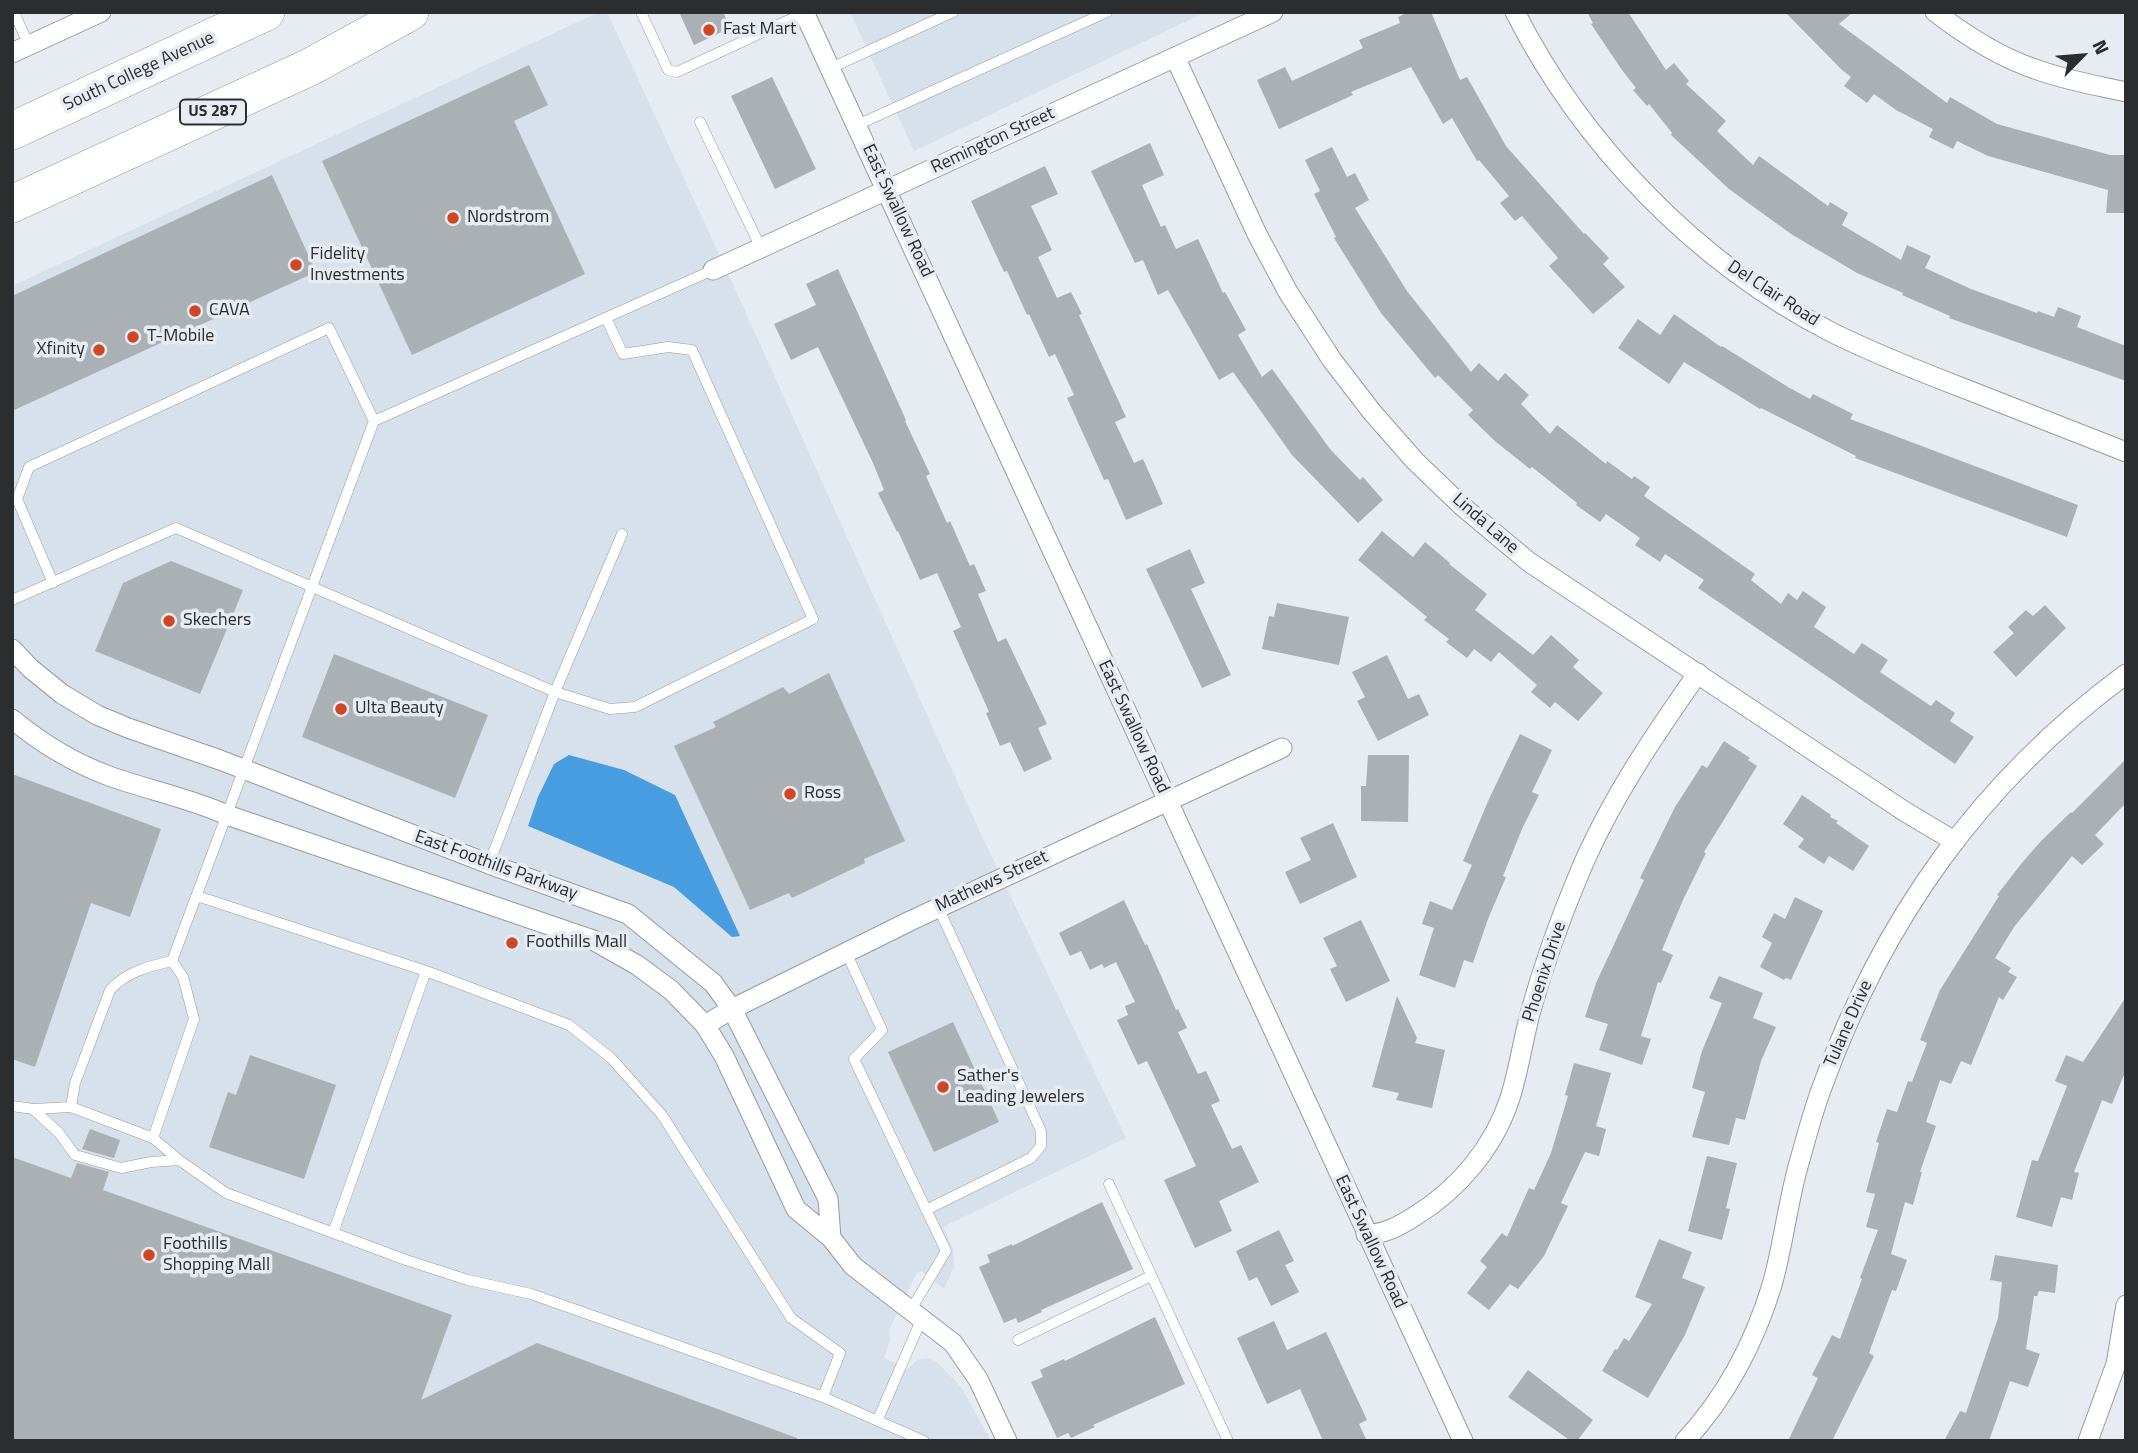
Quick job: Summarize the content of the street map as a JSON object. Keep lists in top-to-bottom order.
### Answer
{
  "streets": {
    "highway": ["South College Avenue", "US 287"],
    "street": [
      "Remington Street",
      "East Swallow Road",
      "Del Clair Road",
      "Linda Lane",
      "East Foothills Parkway",
      "Mathews Street",
      "Phoenix Drive",
      "Tulane Drive"
    ]
  },
  "crossings": [
    ["Remington Street", "East Swallow Road"],
    ["Remington Street", "Linda Lane"],
    ["East Swallow Road", "Mathews Street"],
    ["East Swallow Road", "Phoenix Drive"],
    ["Linda Lane", "Phoenix Drive"],
    ["Linda Lane", "Tulane Drive"],
    ["East Foothills Parkway", "Mathews Street"]
  ],
  "places": [
    "Fast Mart",
    "Nordstrom",
    "Fidelity Investments",
    "CAVA",
    "T-Mobile",
    "Xfinity",
    "Skechers",
    "Ulta Beauty",
    "Ross",
    "Foothills Mall",
    "Sather's Leading Jewelers",
    "Foothills Shopping Mall"
  ],
  "north": "top right"
}
